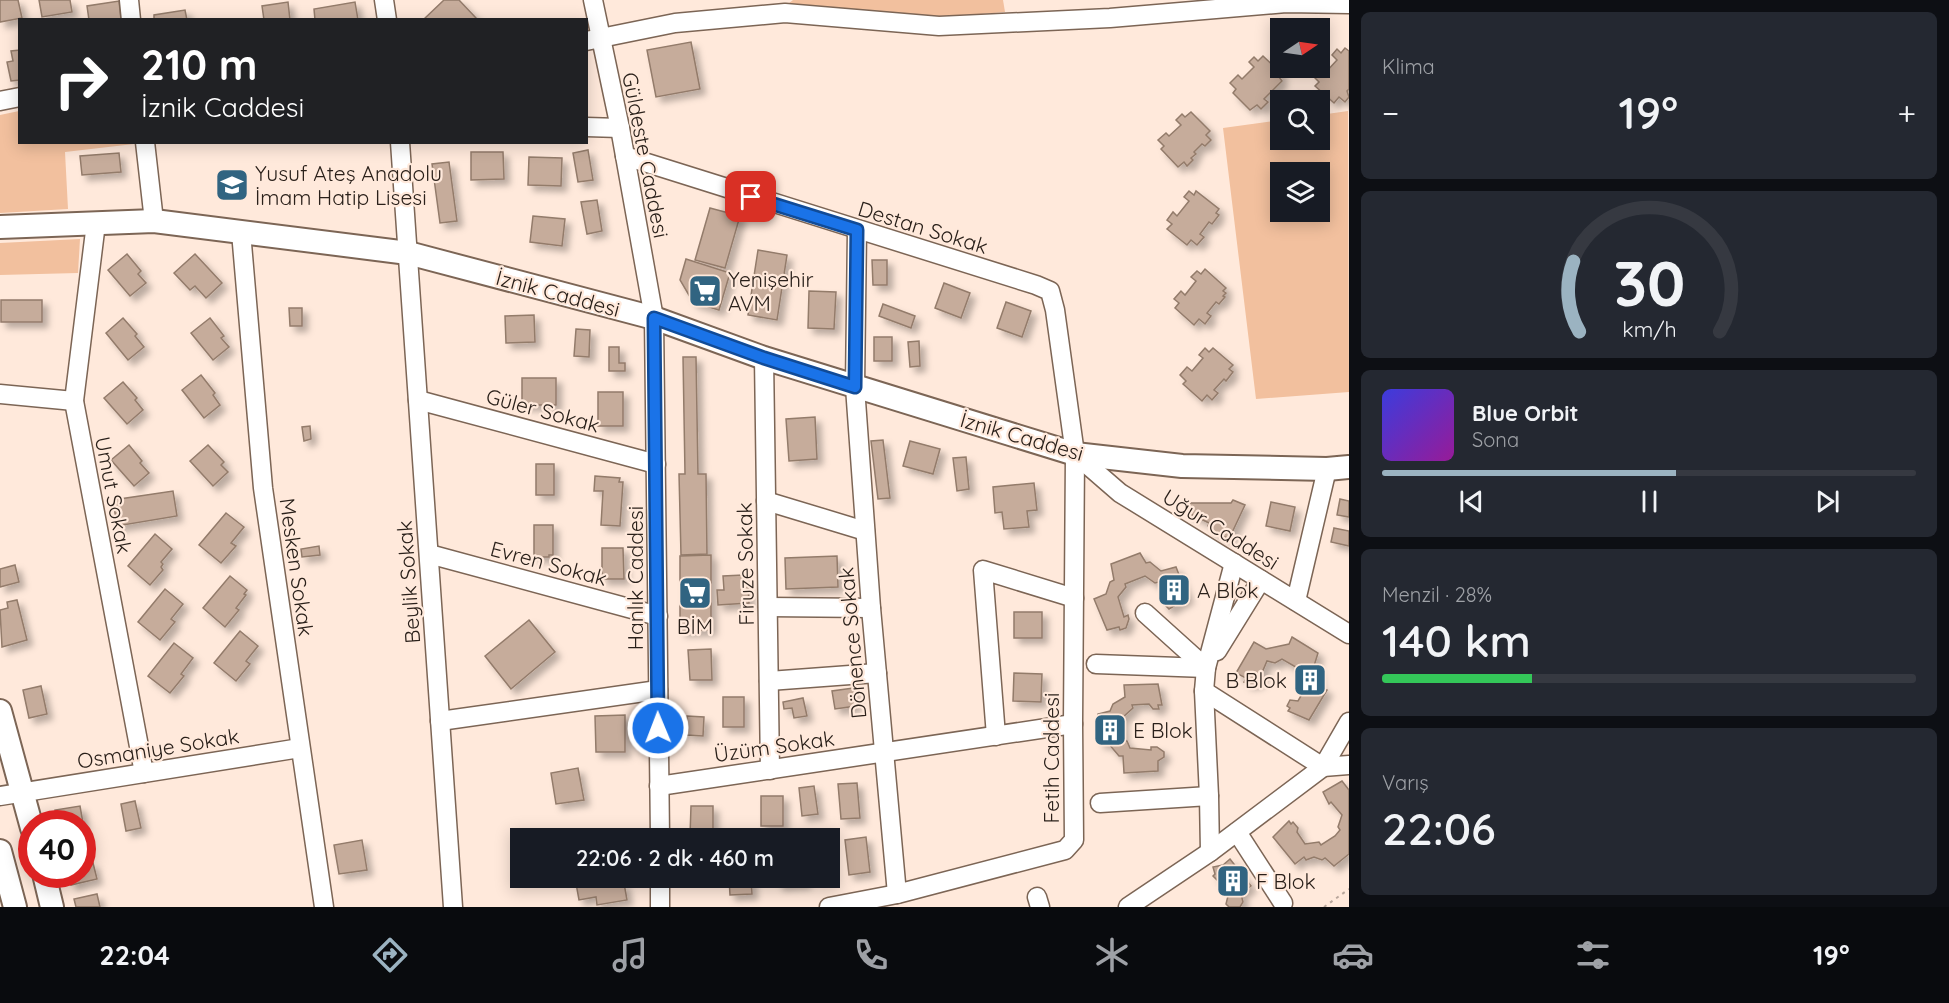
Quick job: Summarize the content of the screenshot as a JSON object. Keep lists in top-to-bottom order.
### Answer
{
  "streets": {
    "main road": ["İznik Caddesi"],
    "street": [
      "Güldeste Caddesi",
      "Destan Sokak",
      "Güler Sokak",
      "Umut Sokak",
      "Uğur Caddesi",
      "Evren Sokak",
      "Firuze Sokak",
      "Mesken Sokak",
      "Hanlık Caddesi",
      "Beylik Sokak",
      "Dönence Sokak",
      "Üzüm Sokak",
      "Osmaniye Sokak",
      "Fetih Caddesi"
    ]
  },
  "crossings": [
    ["Güldeste Caddesi", "Destan Sokak"],
    ["Güldeste Caddesi", "İznik Caddesi"],
    ["Güldeste Caddesi", "Hanlık Caddesi"],
    ["Destan Sokak", "İznik Caddesi"],
    ["Destan Sokak", "Uğur Caddesi"],
    ["Destan Sokak", "Dönence Sokak"],
    ["Destan Sokak", "Fetih Caddesi"],
    ["İznik Caddesi", "Umut Sokak"],
    ["İznik Caddesi", "Uğur Caddesi"],
    ["İznik Caddesi", "Firuze Sokak"],
    ["İznik Caddesi", "Mesken Sokak"],
    ["İznik Caddesi", "Hanlık Caddesi"],
    ["İznik Caddesi", "Beylik Sokak"],
    ["İznik Caddesi", "Dönence Sokak"],
    ["İznik Caddesi", "Fetih Caddesi"],
    ["Güler Sokak", "Hanlık Caddesi"],
    ["Güler Sokak", "Beylik Sokak"],
    ["Umut Sokak", "Osmaniye Sokak"],
    ["Uğur Caddesi", "Fetih Caddesi"],
    ["Evren Sokak", "Hanlık Caddesi"],
    ["Evren Sokak", "Beylik Sokak"],
    ["Firuze Sokak", "Üzüm Sokak"],
    ["Mesken Sokak", "Osmaniye Sokak"],
    ["Hanlık Caddesi", "Üzüm Sokak"],
    ["Dönence Sokak", "Üzüm Sokak"],
    ["Dönence Sokak", "Fetih Caddesi"],
    ["Üzüm Sokak", "Fetih Caddesi"]
  ],
  "places": {
    "school or university": ["Yusuf Ateş Anadolu İmam Hatip Lisesi"],
    "supermarket": ["Yenişehir AVM", "BİM"],
    "building": [
      "A Blok",
      "B Blok",
      "E Blok",
      "F Blok"
    ]
  },
  "north": "right",
  "page": {
    "tile": [
      "Klima",
      ["Menzil · 28%", "140 km"],
      ["Varış", "22:06"]
    ],
    "turn": ["210 m", "İznik Caddesi"],
    "heat": ["−", "19°", "+"],
    "song": ["Blue Orbit", "Sona"],
    "limit": "40",
    "trip": "22:06 · 2 dk · 460 m",
    "tabs": ["22:04", "19°"],
    "gauge": ["30", "km/h"]
  }
}
